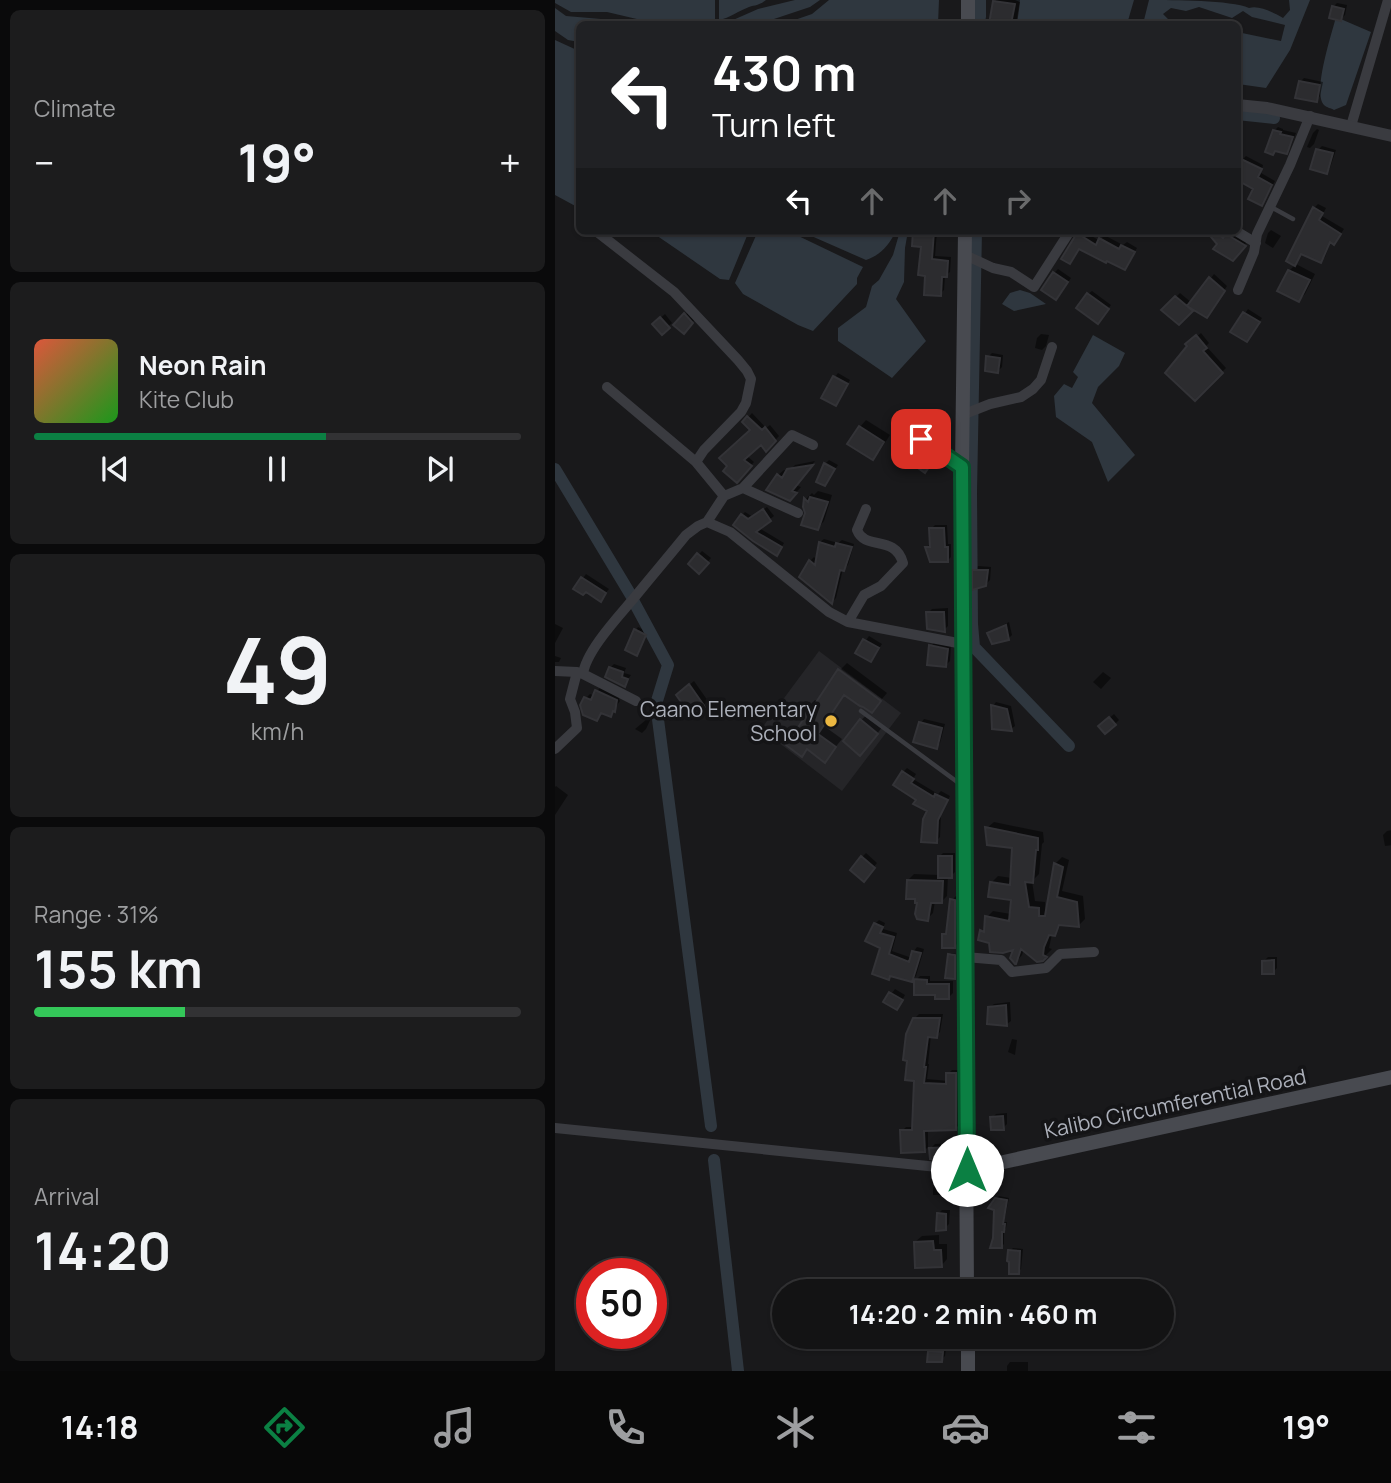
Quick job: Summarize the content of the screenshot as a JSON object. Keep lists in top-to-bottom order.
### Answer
{
  "streets": {
    "main road": ["Kalibo Circumferential Road"]
  },
  "places": ["Caano Elementary School"],
  "page": {
    "tile": [
      "Climate",
      ["49", "km/h"],
      ["Range · 31%", "155 km"],
      ["Arrival", "14:20"]
    ],
    "turn": ["430 m", "Turn left"],
    "heat": ["−", "19°", "+"],
    "song": ["Neon Rain", "Kite Club"],
    "limit": "50",
    "trip": "14:20 · 2 min · 460 m",
    "tabs": ["14:18", "19°"]
  }
}
